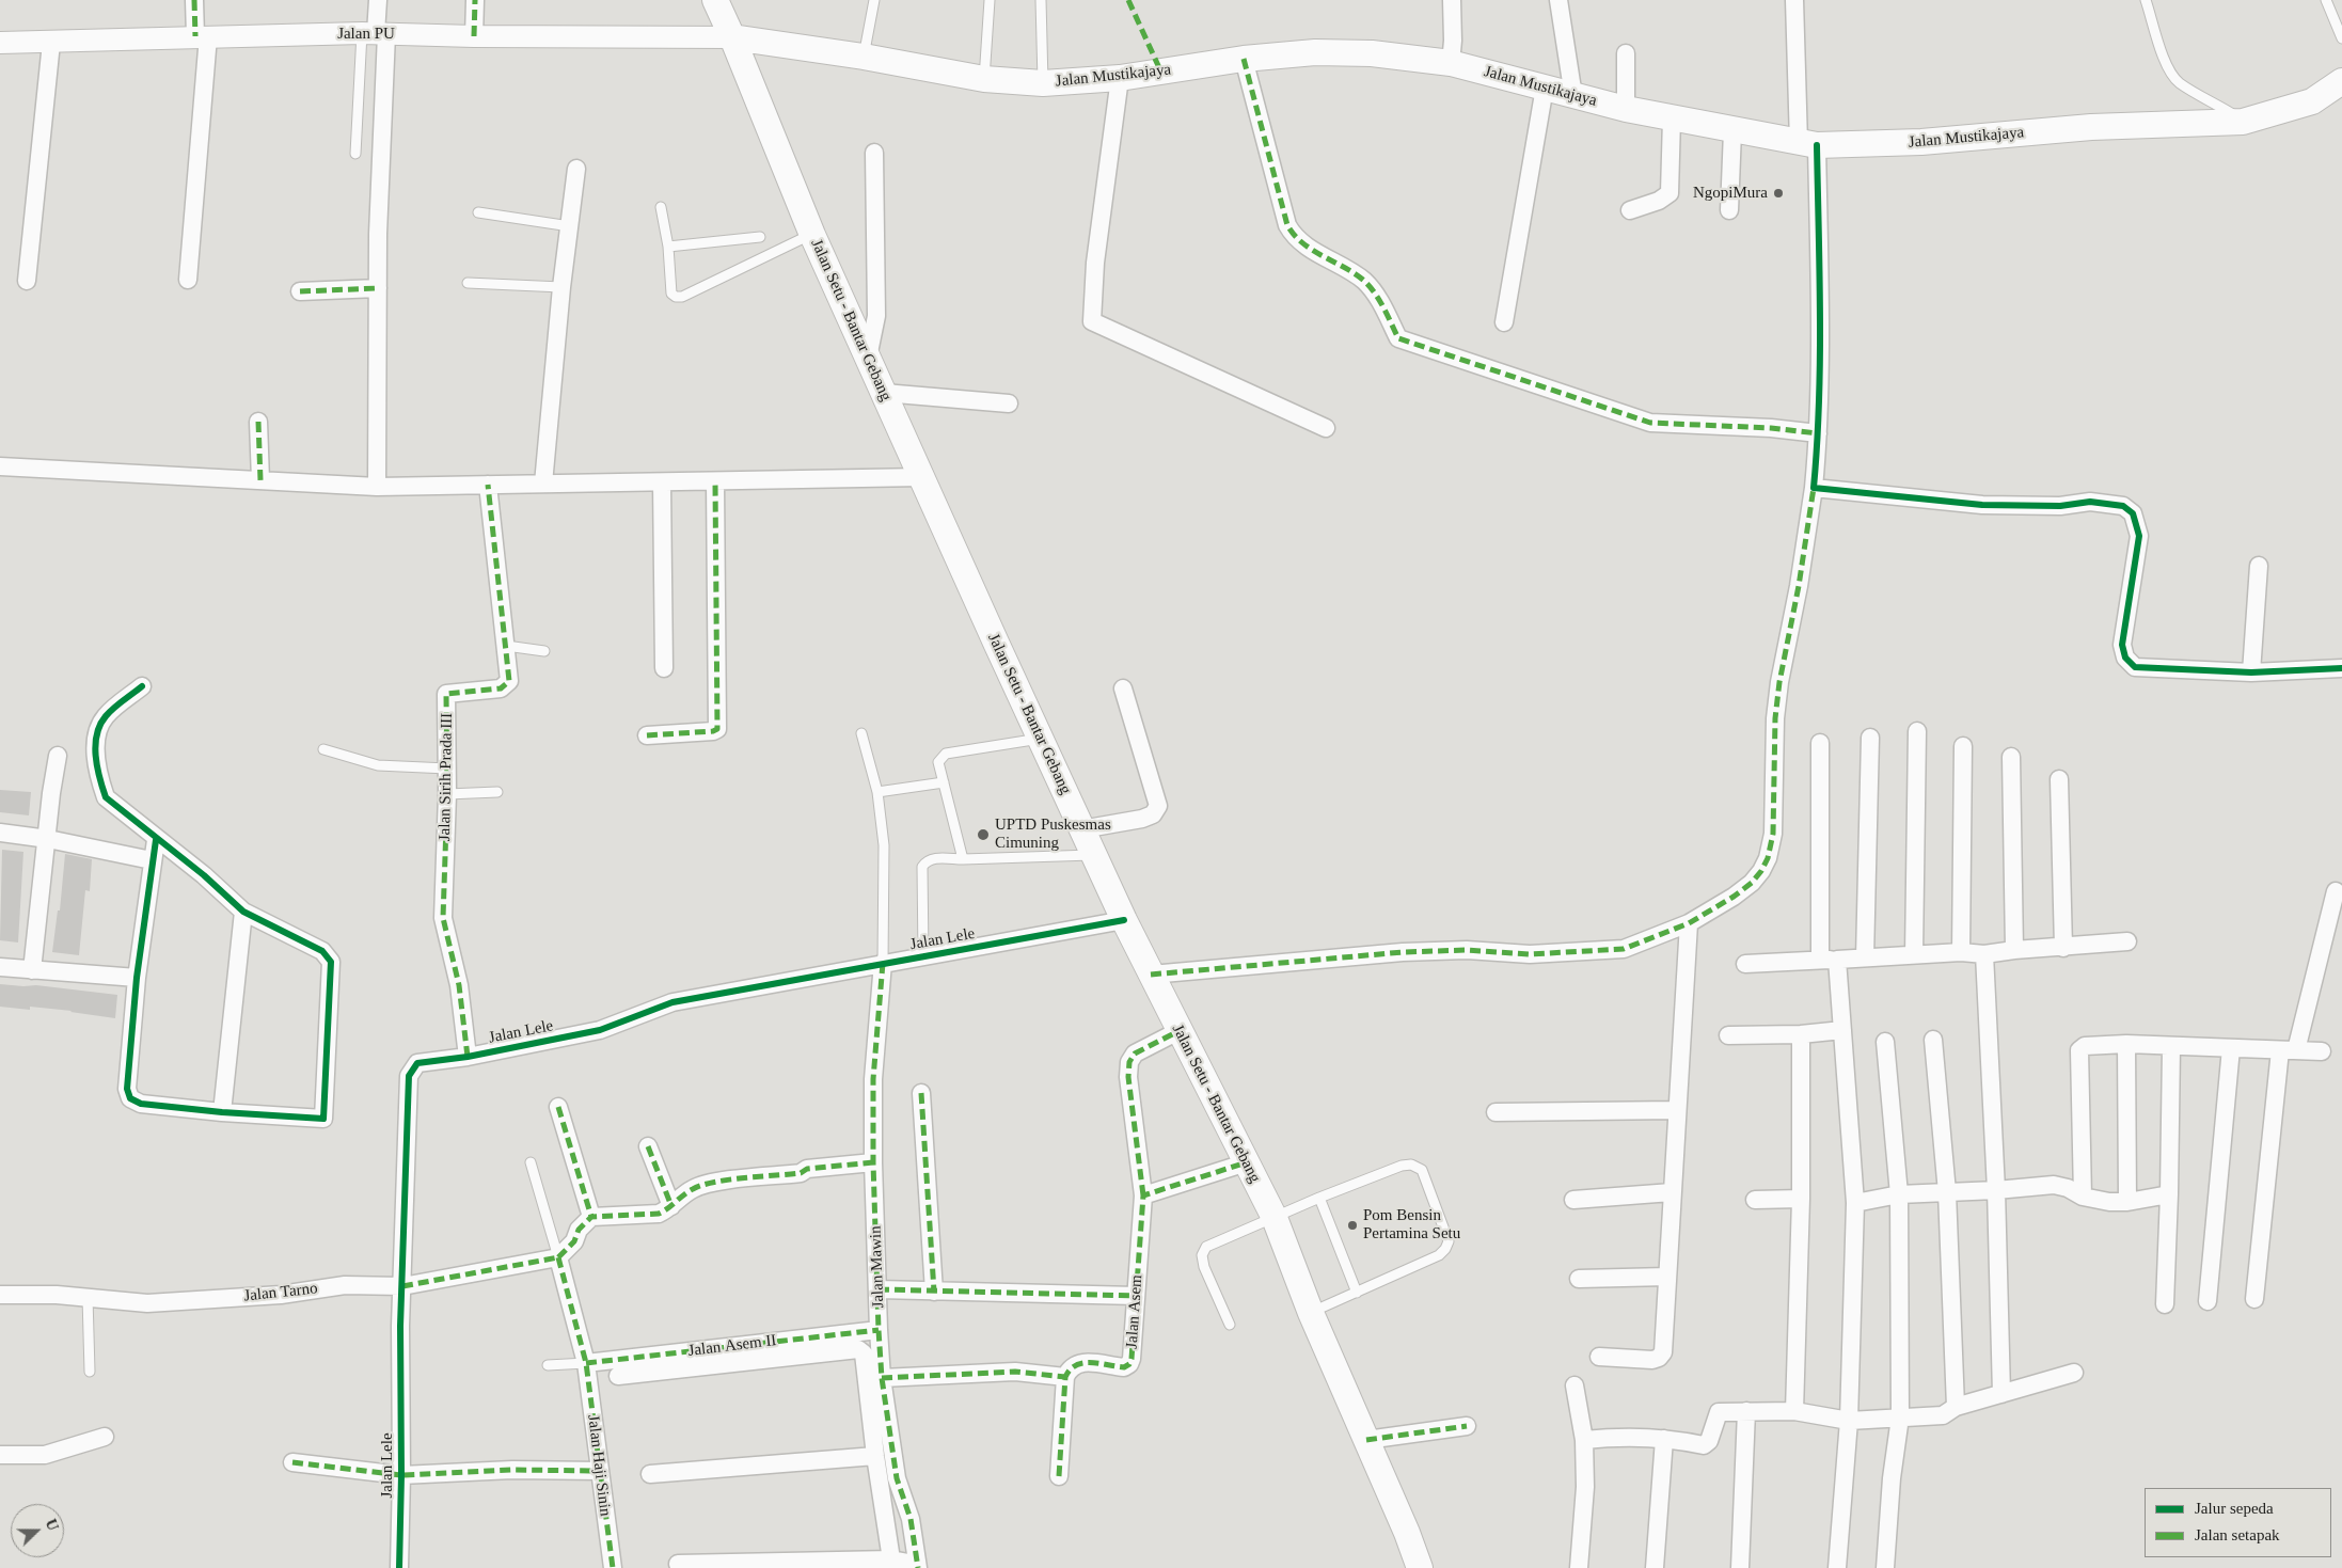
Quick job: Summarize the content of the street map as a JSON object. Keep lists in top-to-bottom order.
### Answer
{
  "streets": {
    "main road": ["Jalan Mustikajaya", "Jalan Setu - Bantar Gebang"],
    "street": [
      "Jalan PU",
      "Jalan Sirih Prada III",
      "Jalan Lele",
      "Jalan Mawin",
      "Jalan Tarno",
      "Jalan Asem",
      "Jalan Asem II",
      "Jalan Haji Sinin"
    ]
  },
  "crossings": [
    ["Jalan PU", "Jalan Mustikajaya"],
    ["Jalan PU", "Jalan Setu - Bantar Gebang"],
    ["Jalan Mustikajaya", "Jalan Setu - Bantar Gebang"],
    ["Jalan Setu - Bantar Gebang", "Jalan Lele"],
    ["Jalan Setu - Bantar Gebang", "Jalan Asem"],
    ["Jalan Sirih Prada III", "Jalan Lele"],
    ["Jalan Lele", "Jalan Mawin"],
    ["Jalan Lele", "Jalan Tarno"],
    ["Jalan Mawin", "Jalan Asem II"],
    ["Jalan Tarno", "Jalan Haji Sinin"],
    ["Jalan Asem II", "Jalan Haji Sinin"]
  ],
  "places": ["NgopiMura", "UPTD Puskesmas Cimuning", "Pom Bensin Pertamina Setu"],
  "legend": ["Jalur sepeda", "Jalan setapak"],
  "north": "right"
}
